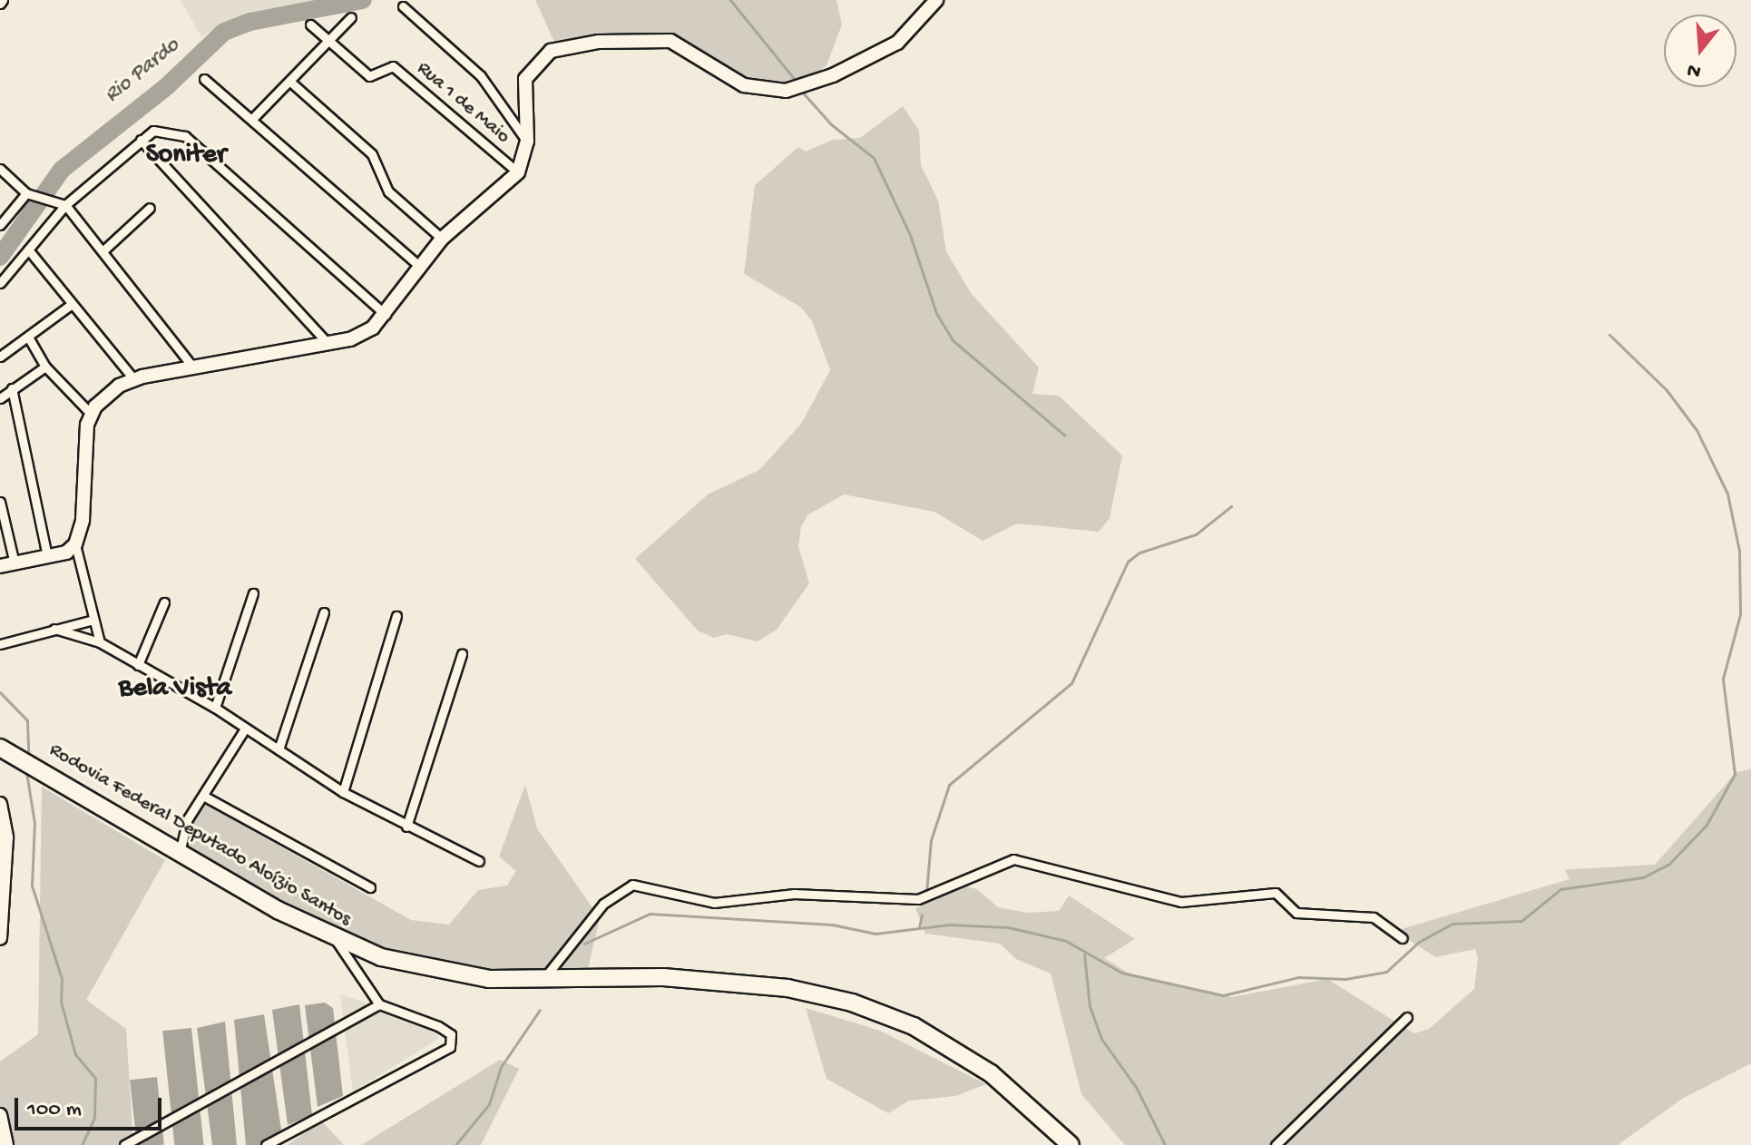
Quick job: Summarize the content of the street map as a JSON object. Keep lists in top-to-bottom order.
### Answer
{
  "streets": {
    "highway": ["Rodovia Federal Deputado Aloízio Santos"],
    "street": ["Rua 1 de Maio"]
  },
  "districts": ["Soniter", "Bela Vista"],
  "water": ["Rio Pardo"],
  "scale_bar": "100 m",
  "north": "bottom"
}
